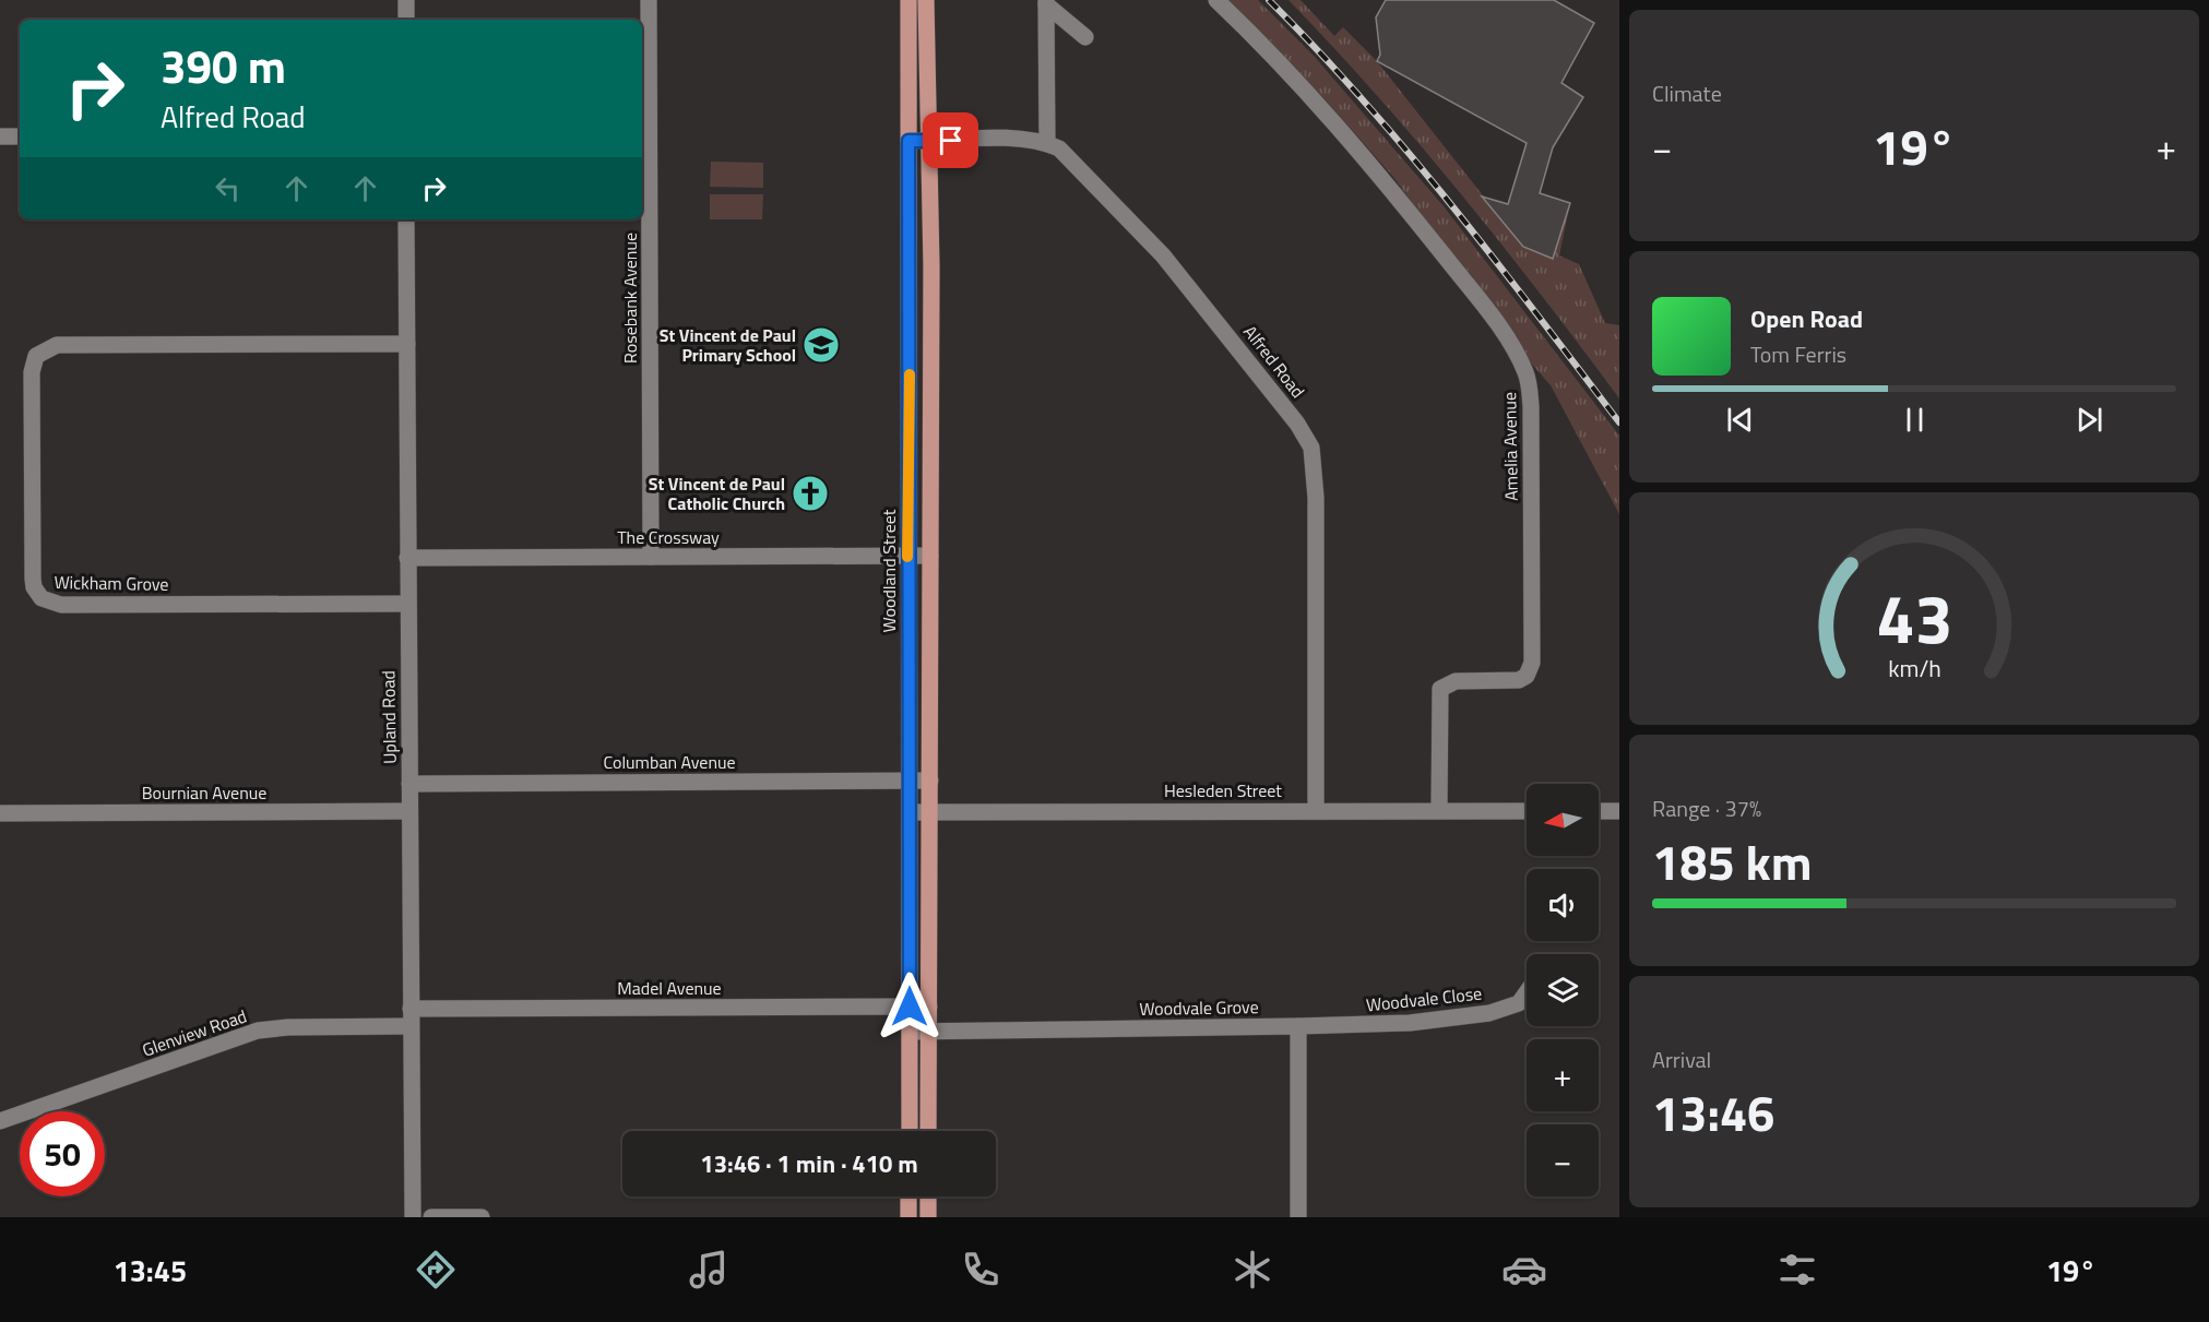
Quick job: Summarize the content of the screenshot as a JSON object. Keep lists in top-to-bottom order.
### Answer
{
  "streets": {
    "main road": ["Woodland Street"],
    "street": [
      "Rosebank Avenue",
      "Alfred Road",
      "Amelia Avenue",
      "The Crossway",
      "Wickham Grove",
      "Upland Road",
      "Columban Avenue",
      "Hesleden Street",
      "Bournian Avenue",
      "Madel Avenue",
      "Woodvale Close",
      "Woodvale Grove",
      "Glenview Road"
    ]
  },
  "crossings": [
    ["Rosebank Avenue", "The Crossway"],
    ["Alfred Road", "Woodland Street"],
    ["Alfred Road", "Hesleden Street"],
    ["Amelia Avenue", "Hesleden Street"],
    ["The Crossway", "Woodland Street"],
    ["The Crossway", "Upland Road"],
    ["Woodland Street", "Columban Avenue"],
    ["Woodland Street", "Hesleden Street"],
    ["Woodland Street", "Madel Avenue"],
    ["Woodland Street", "Woodvale Grove"],
    ["Wickham Grove", "Upland Road"],
    ["Upland Road", "Columban Avenue"],
    ["Upland Road", "Bournian Avenue"],
    ["Upland Road", "Madel Avenue"],
    ["Upland Road", "Glenview Road"],
    ["Woodvale Close", "Woodvale Grove"]
  ],
  "places": {
    "school or university": ["St Vincent de Paul Primary School"],
    "church": ["St Vincent de Paul Catholic Church"]
  },
  "north": "left",
  "page": {
    "tile": [
      "Climate",
      ["Range · 37%", "185 km"],
      ["Arrival", "13:46"]
    ],
    "turn": ["390 m", "Alfred Road"],
    "heat": ["−", "19°", "+"],
    "song": ["Open Road", "Tom Ferris"],
    "map_buttons": ["+", "−"],
    "limit": "50",
    "trip": "13:46 · 1 min · 410 m",
    "tabs": ["13:45", "19°"],
    "gauge": ["43", "km/h"]
  }
}
